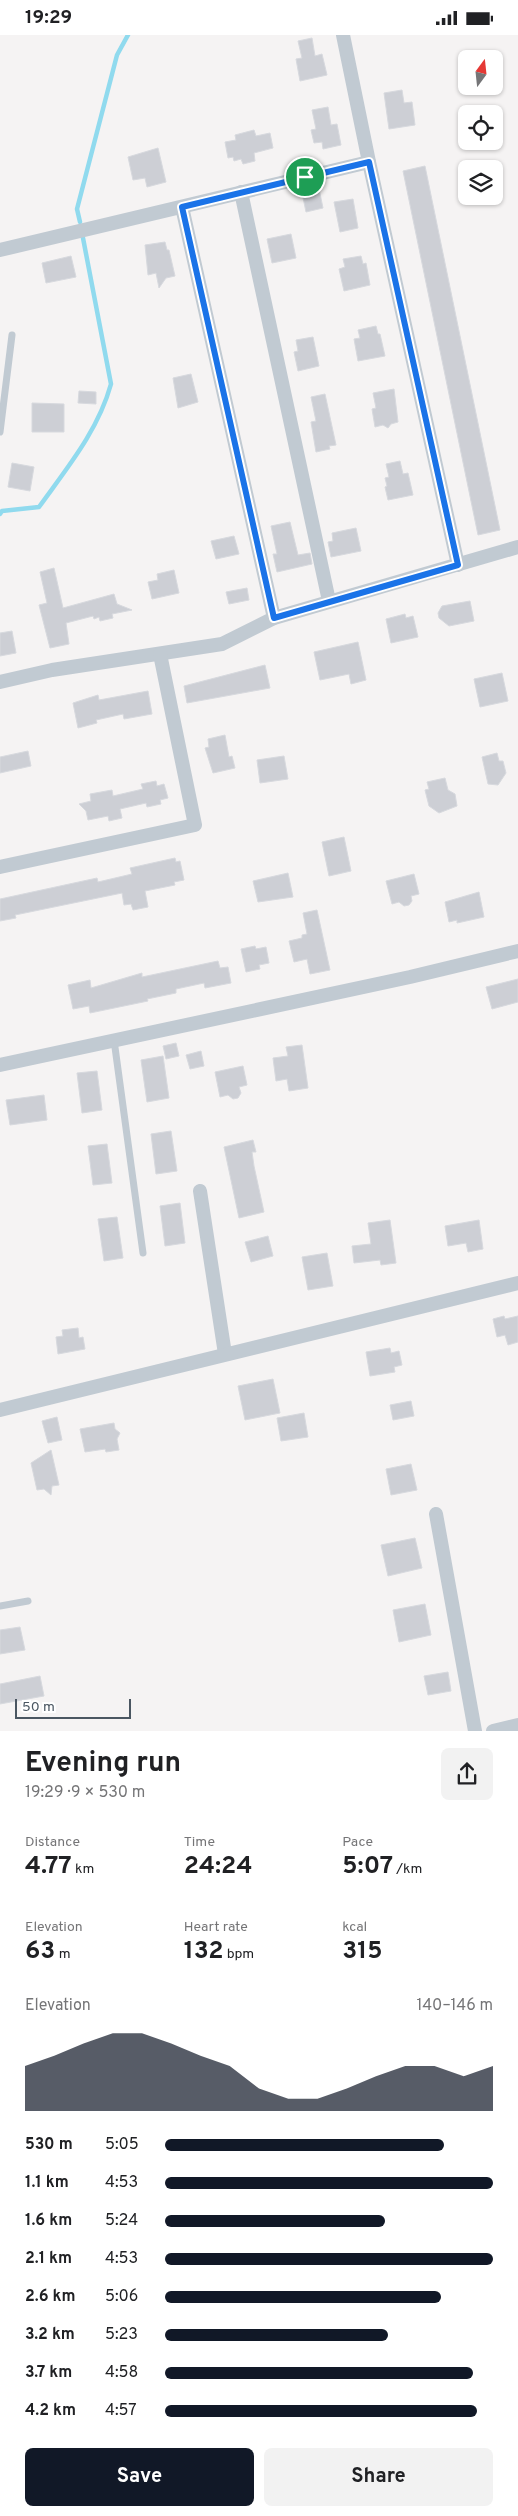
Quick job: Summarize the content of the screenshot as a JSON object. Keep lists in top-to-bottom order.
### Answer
{
  "scale_bar": "50 m",
  "north": "top",
  "page": {
    "status": "19:29",
    "scale": "50 m",
    "heading": ["Evening run", "19:29 · 9 × 530 m"],
    "stats": [
      ["Distance", "4.77 km"],
      ["Time", "24:24"],
      ["Pace", "5:07 /km"],
      ["Elevation", "63 m"],
      ["Heart rate", "132 bpm"],
      ["kcal", "315"]
    ],
    "chart": ["Elevation", "140–146 m"],
    "list": [
      {
        "name": "530 m",
        "note": "5:05"
      },
      {
        "name": "1.1 km",
        "note": "4:53"
      },
      {
        "name": "1.6 km",
        "note": "5:24"
      },
      {
        "name": "2.1 km",
        "note": "4:53"
      },
      {
        "name": "2.6 km",
        "note": "5:06"
      },
      {
        "name": "3.2 km",
        "note": "5:23"
      },
      {
        "name": "3.7 km",
        "note": "4:58"
      },
      {
        "name": "4.2 km",
        "note": "4:57"
      }
    ],
    "buttons": ["Save", "Share"]
  }
}
